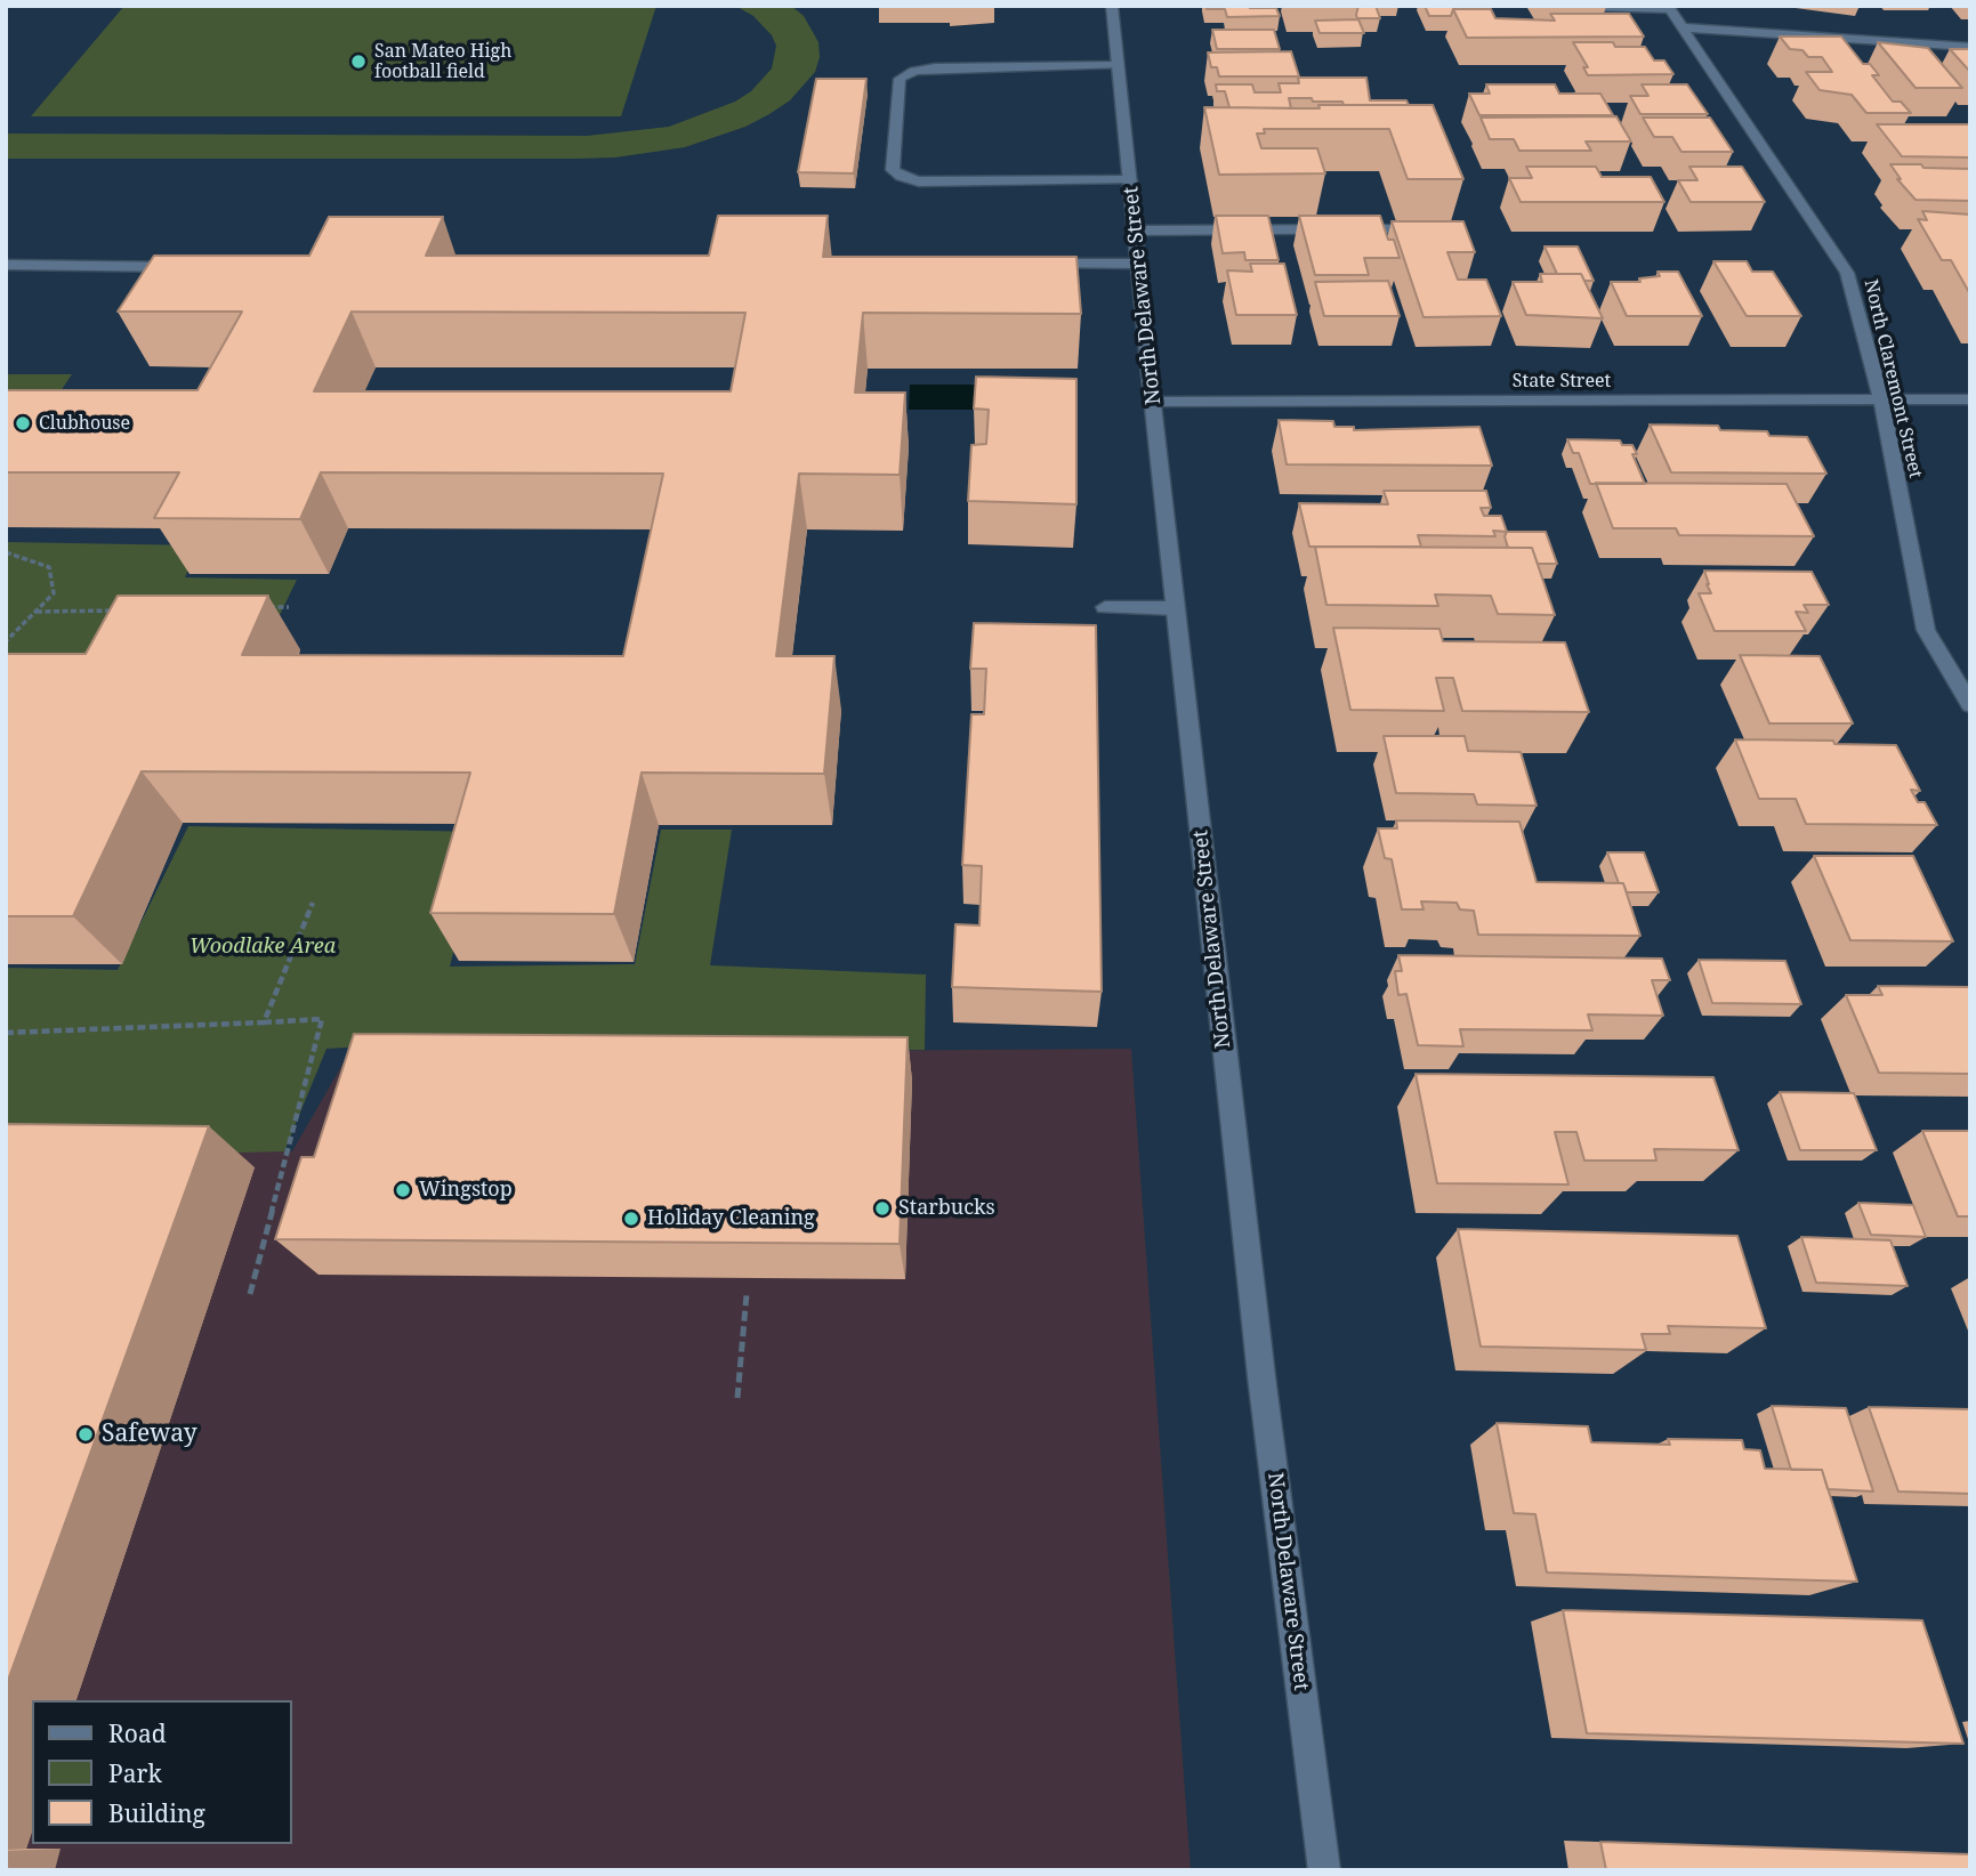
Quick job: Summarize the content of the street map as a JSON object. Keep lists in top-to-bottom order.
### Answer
{
  "streets": {
    "street": ["North Delaware Street", "North Claremont Street", "State Street"]
  },
  "crossings": [
    ["North Delaware Street", "State Street"],
    ["North Claremont Street", "State Street"]
  ],
  "parks": ["Woodlake Area"],
  "places": [
    "San Mateo High football field",
    "Clubhouse",
    "Wingstop",
    "Starbucks",
    "Holiday Cleaning",
    "Safeway"
  ],
  "legend": ["Road", "Park", "Building"]
}
